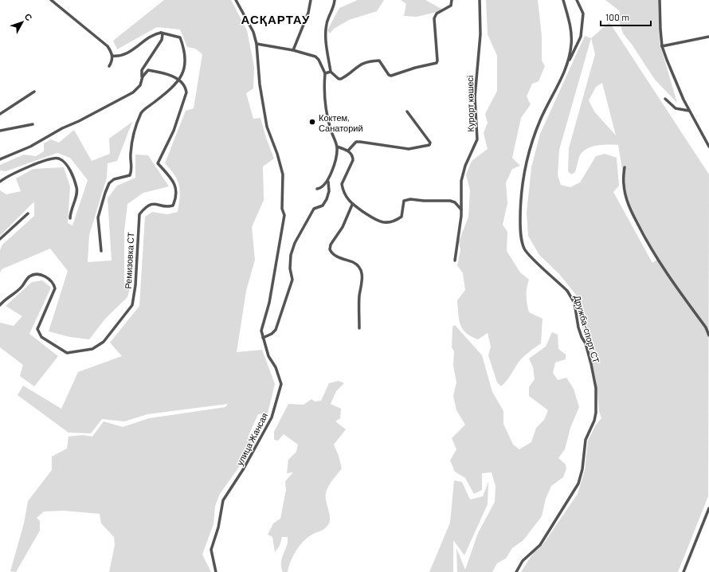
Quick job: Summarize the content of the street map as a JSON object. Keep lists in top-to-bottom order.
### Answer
{
  "streets": {
    "street": [
      "Курорт көшесі",
      "Ремизовка СТ",
      "Дружба-спорт СТ",
      "улица Жансая"
    ]
  },
  "districts": ["АСҚАРТАУ"],
  "places": ["Коктем, Санаторий"],
  "scale_bar": "100 m",
  "north": "top right"
}
